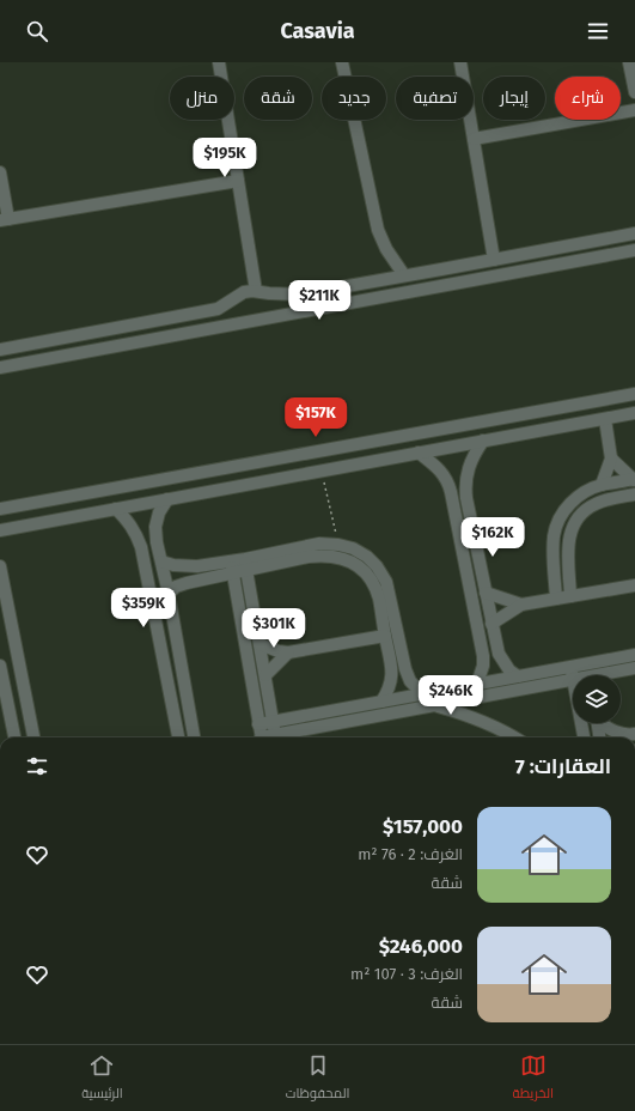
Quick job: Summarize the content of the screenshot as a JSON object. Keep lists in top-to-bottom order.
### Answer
{
  "page": {
    "header": "Casavia",
    "chip": [
      "شراء",
      "إيجار",
      "تصفية",
      "جديد",
      "شقة",
      "منزل"
    ],
    "price": [
      "$195K",
      "$211K",
      "$157K",
      "$162K",
      "$359K",
      "$301K",
      "$246K"
    ],
    "heading": "العقارات: 7",
    "list": [
      {
        "name": "$157,000",
        "note": "الغرف: 2 · 76 m² · شقة"
      },
      {
        "name": "$246,000",
        "note": "الغرف: 3 · 107 m² · شقة"
      }
    ],
    "tabs": ["الخريطة", "المحفوظات", "الرئيسية"]
  }
}
